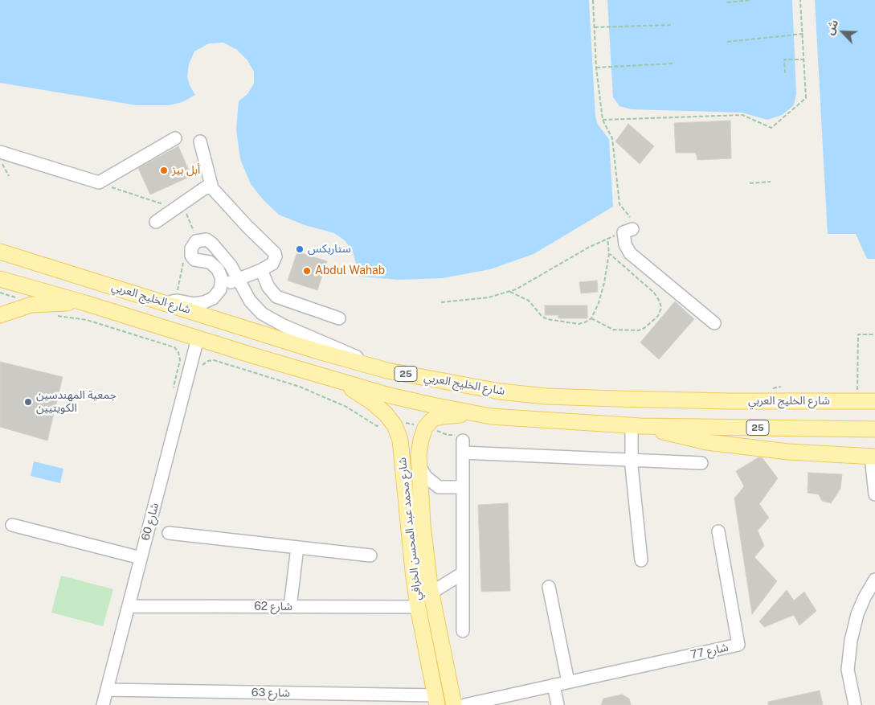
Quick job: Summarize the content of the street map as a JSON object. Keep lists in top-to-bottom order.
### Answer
{
  "streets": {
    "main road": ["شارع الخليج العربي", "25", "شارع محمد عبد المحسن الخرافي"],
    "street": [
      "شارع 60",
      "شارع 62",
      "شارع 77",
      "شارع 63"
    ]
  },
  "crossings": [
    ["25", "شارع 60"],
    ["25", "شارع محمد عبد المحسن الخرافي"],
    ["شارع 60", "شارع 62"],
    ["شارع 60", "شارع 63"],
    ["شارع محمد عبد المحسن الخرافي", "شارع 62"],
    ["شارع محمد عبد المحسن الخرافي", "شارع 63"]
  ],
  "places": [
    "أبل بيز",
    "ستاربكس",
    "Abdul Wahab",
    "جمعية المهندسين الكويتيين"
  ],
  "north": "top left"
}
